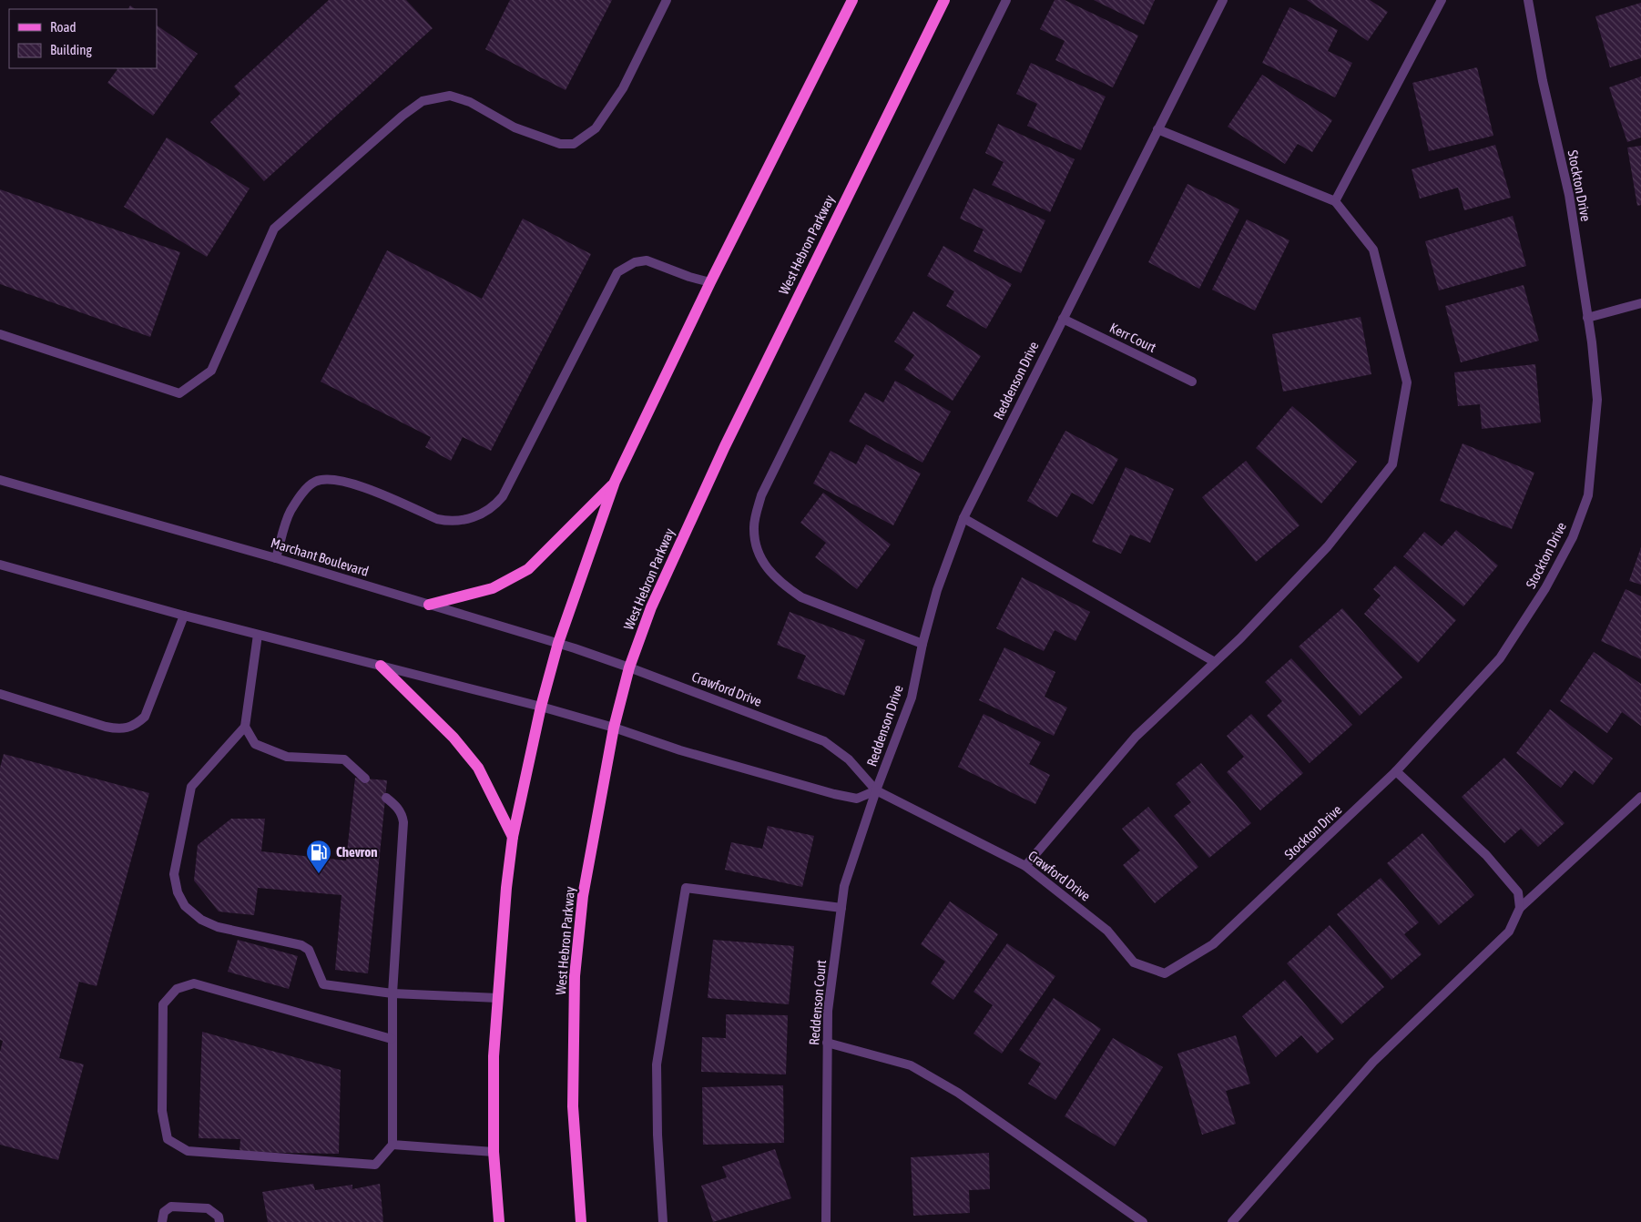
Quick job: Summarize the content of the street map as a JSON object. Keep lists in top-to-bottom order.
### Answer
{
  "streets": {
    "main road": ["West Hebron Parkway"],
    "street": [
      "Stockton Drive",
      "Kerr Court",
      "Reddenson Drive",
      "Marchant Boulevard",
      "Crawford Drive",
      "Reddenson Court"
    ]
  },
  "crossings": [
    ["Stockton Drive", "Crawford Drive"],
    ["West Hebron Parkway", "Marchant Boulevard"],
    ["West Hebron Parkway", "Crawford Drive"],
    ["Kerr Court", "Reddenson Drive"],
    ["Reddenson Drive", "Crawford Drive"],
    ["Reddenson Drive", "Reddenson Court"],
    ["Marchant Boulevard", "Crawford Drive"],
    ["Crawford Drive", "Reddenson Court"]
  ],
  "places": {
    "fuel station": ["Chevron"]
  },
  "legend": ["Road", "Building"]
}
